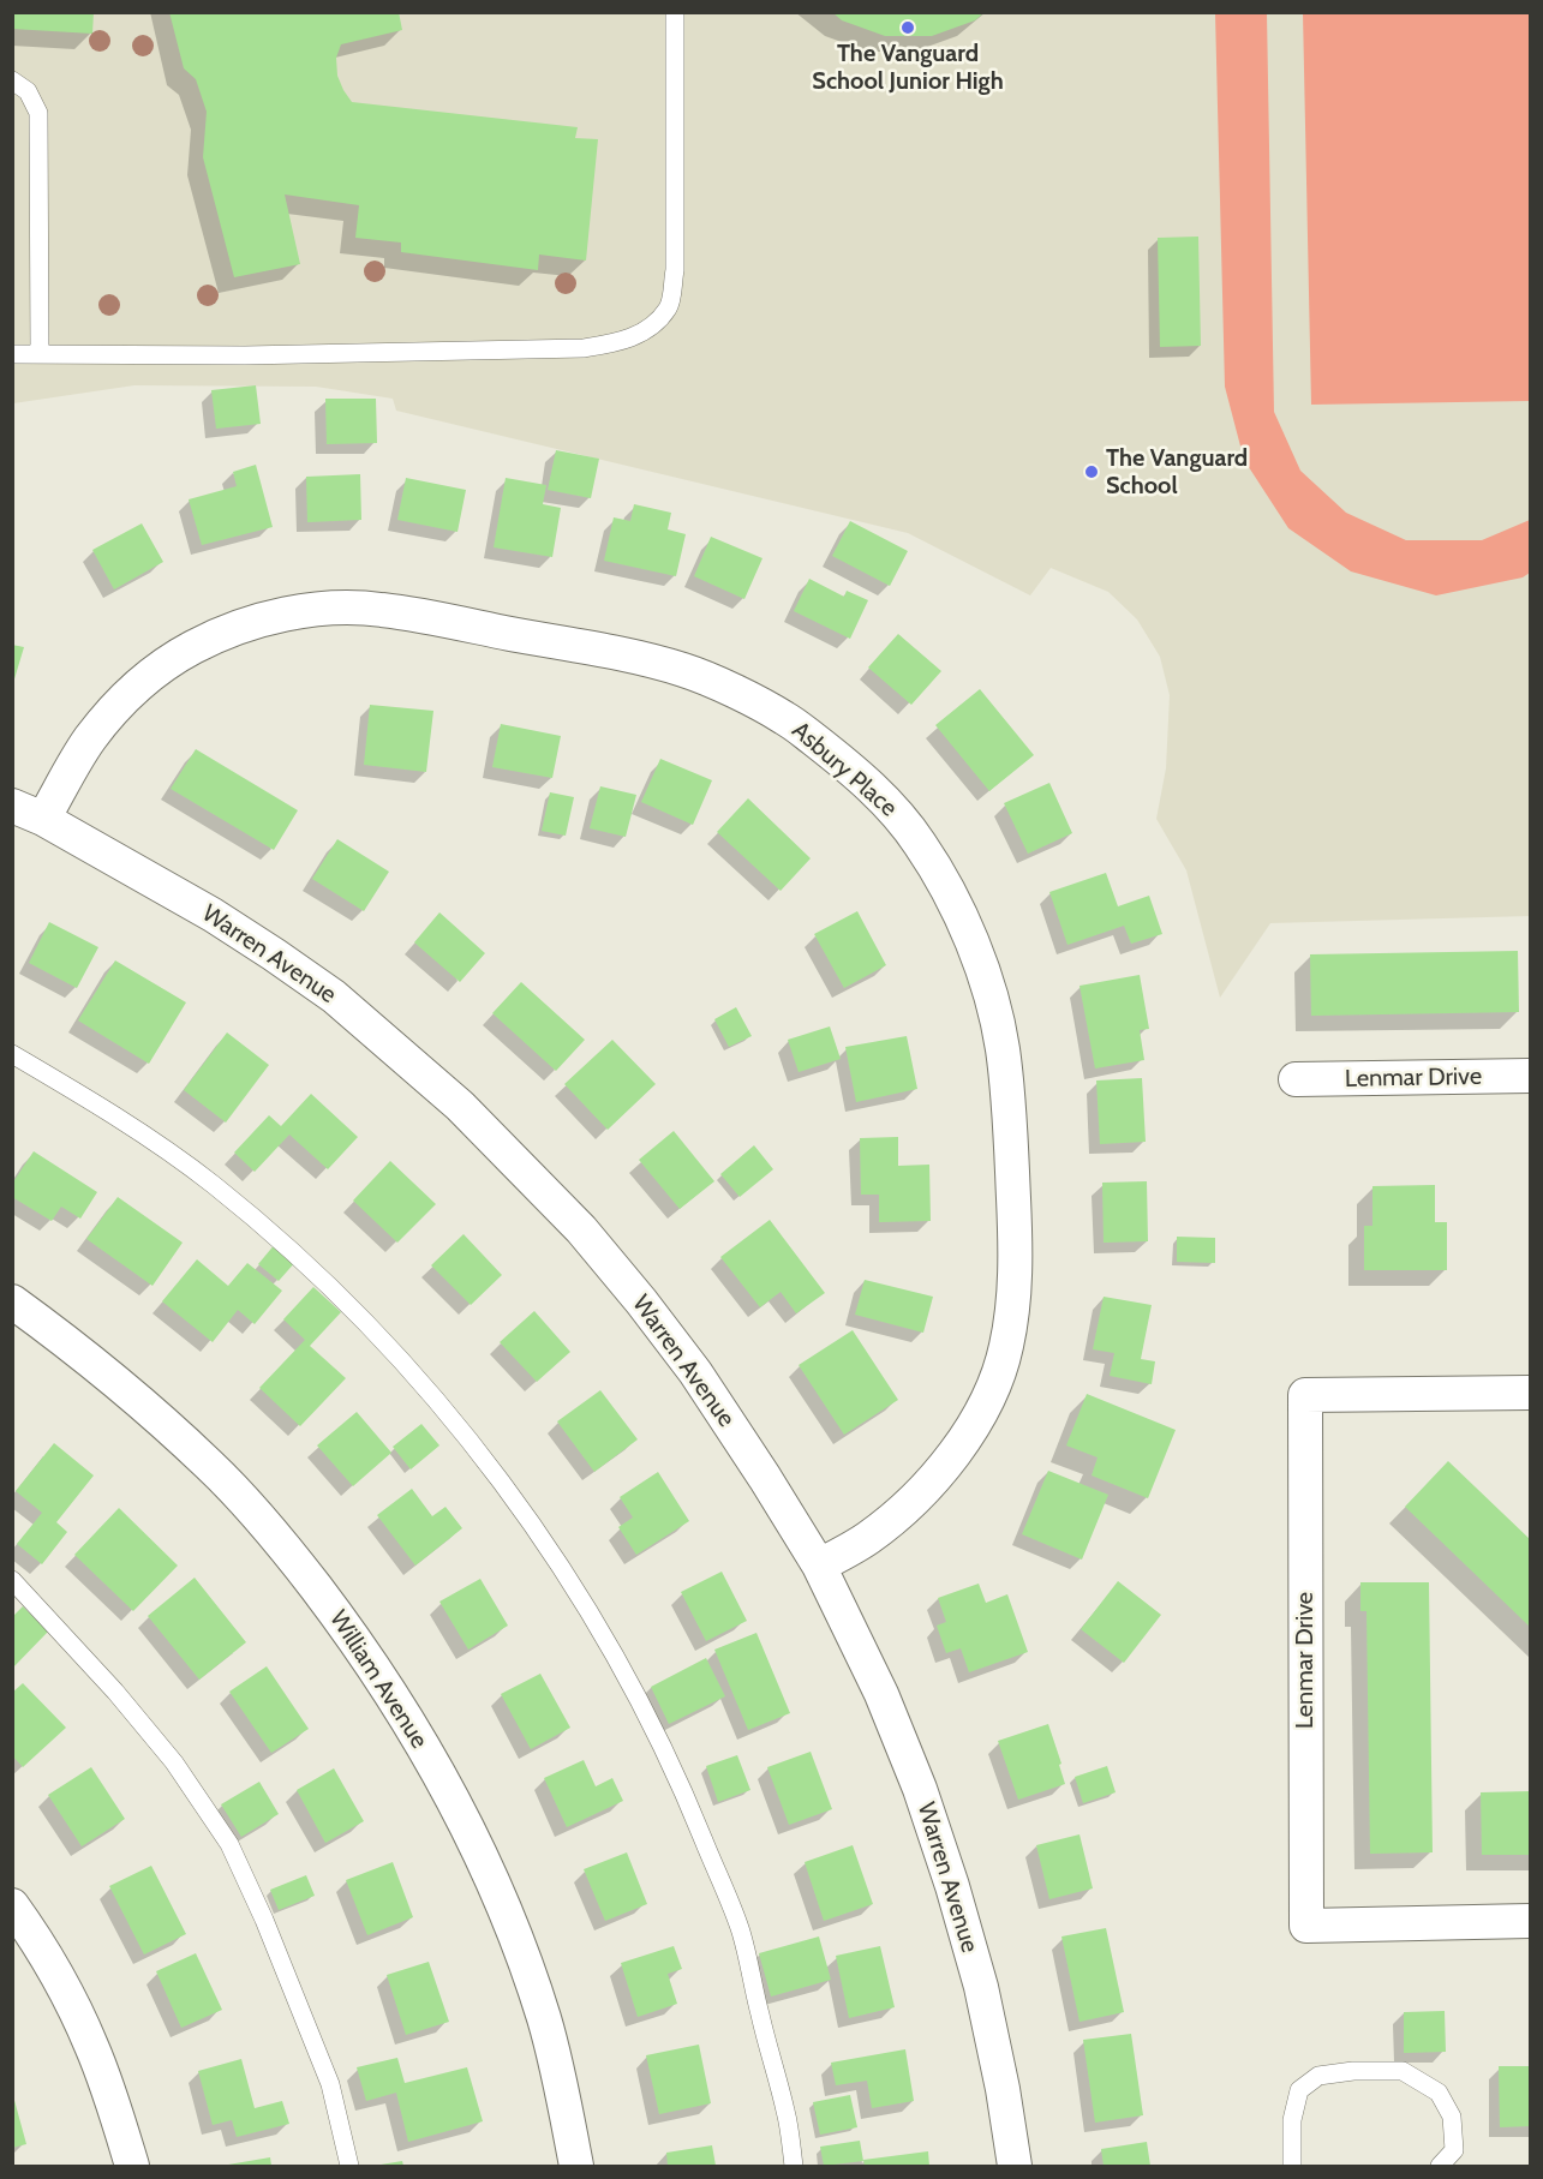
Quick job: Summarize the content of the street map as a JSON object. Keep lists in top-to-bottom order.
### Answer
{
  "streets": {
    "street": [
      "Asbury Place",
      "Warren Avenue",
      "Lenmar Drive",
      "William Avenue"
    ]
  },
  "crossings": [
    ["Asbury Place", "Warren Avenue"]
  ],
  "places": ["The Vanguard School Junior High", "The Vanguard School"]
}
